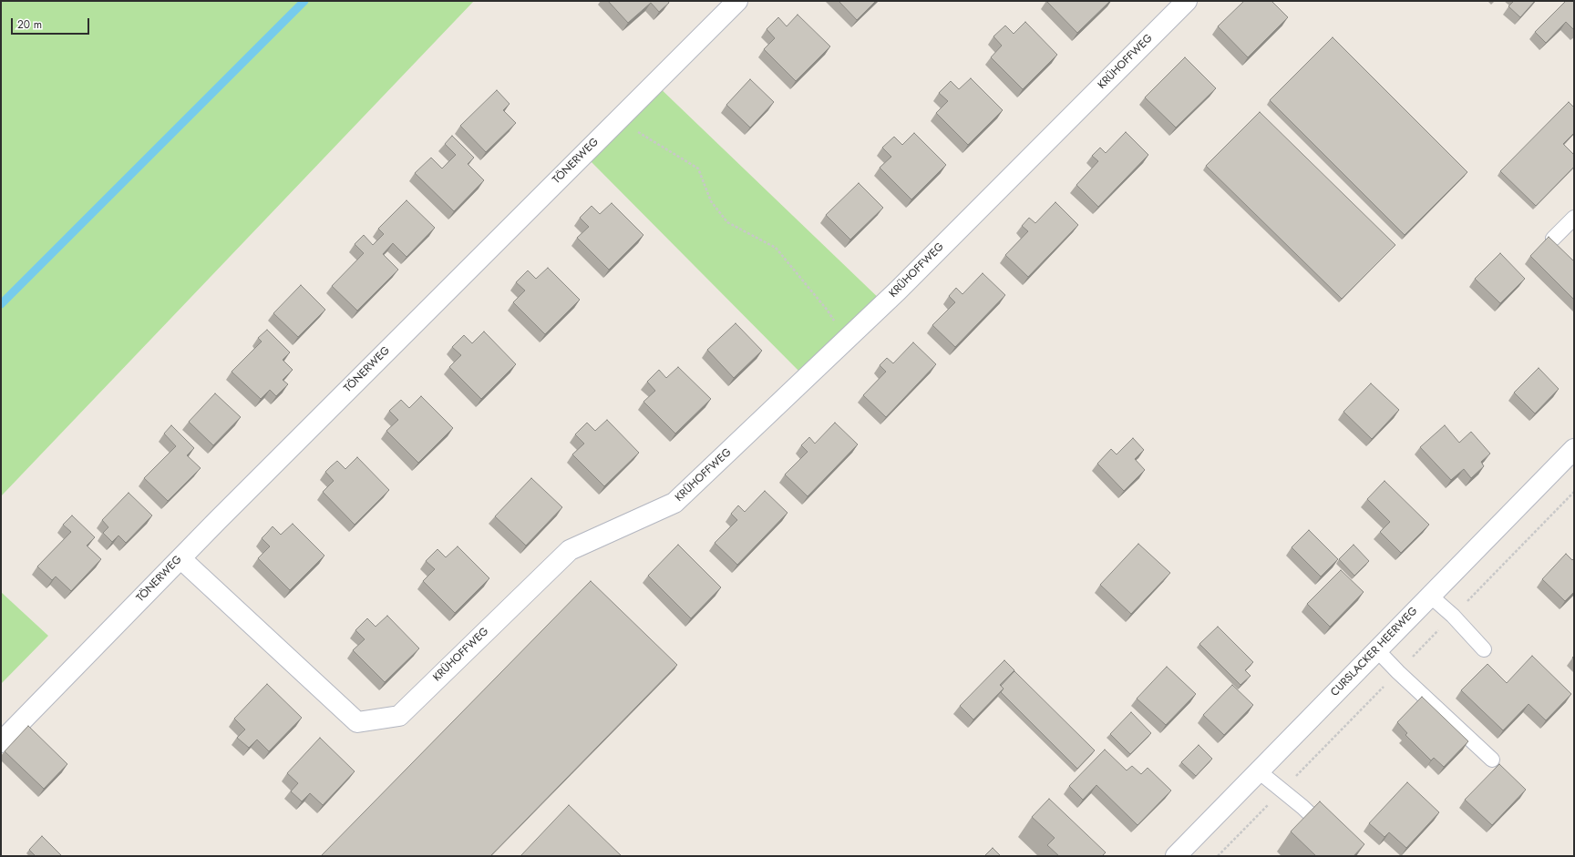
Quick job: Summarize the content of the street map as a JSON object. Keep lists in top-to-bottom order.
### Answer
{
  "streets": {
    "street": ["KRÜHOFFWEG", "TÖNERWEG", "CURSLACKER HEERWEG"]
  },
  "crossings": [
    ["KRÜHOFFWEG", "TÖNERWEG"]
  ],
  "scale_bar": "20 m"
}
